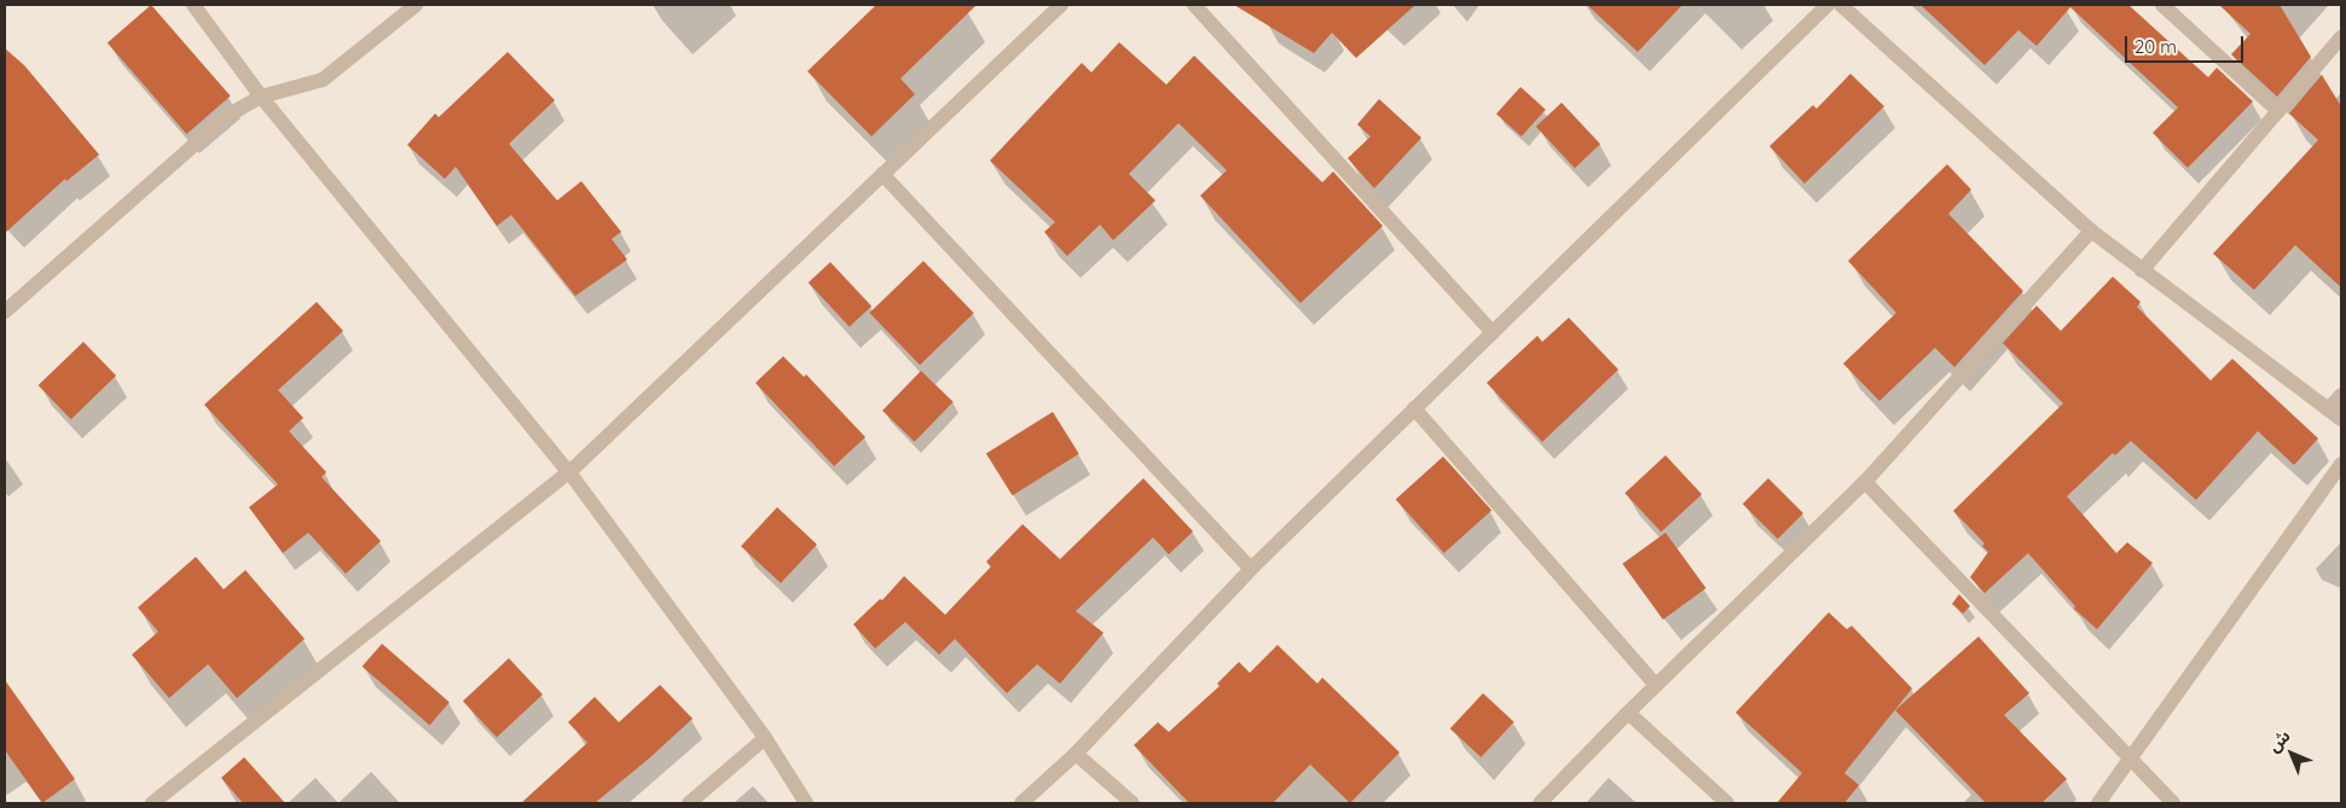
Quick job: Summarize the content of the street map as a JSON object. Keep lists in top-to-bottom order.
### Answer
{
  "scale_bar": "20 m",
  "north": "top left"
}
